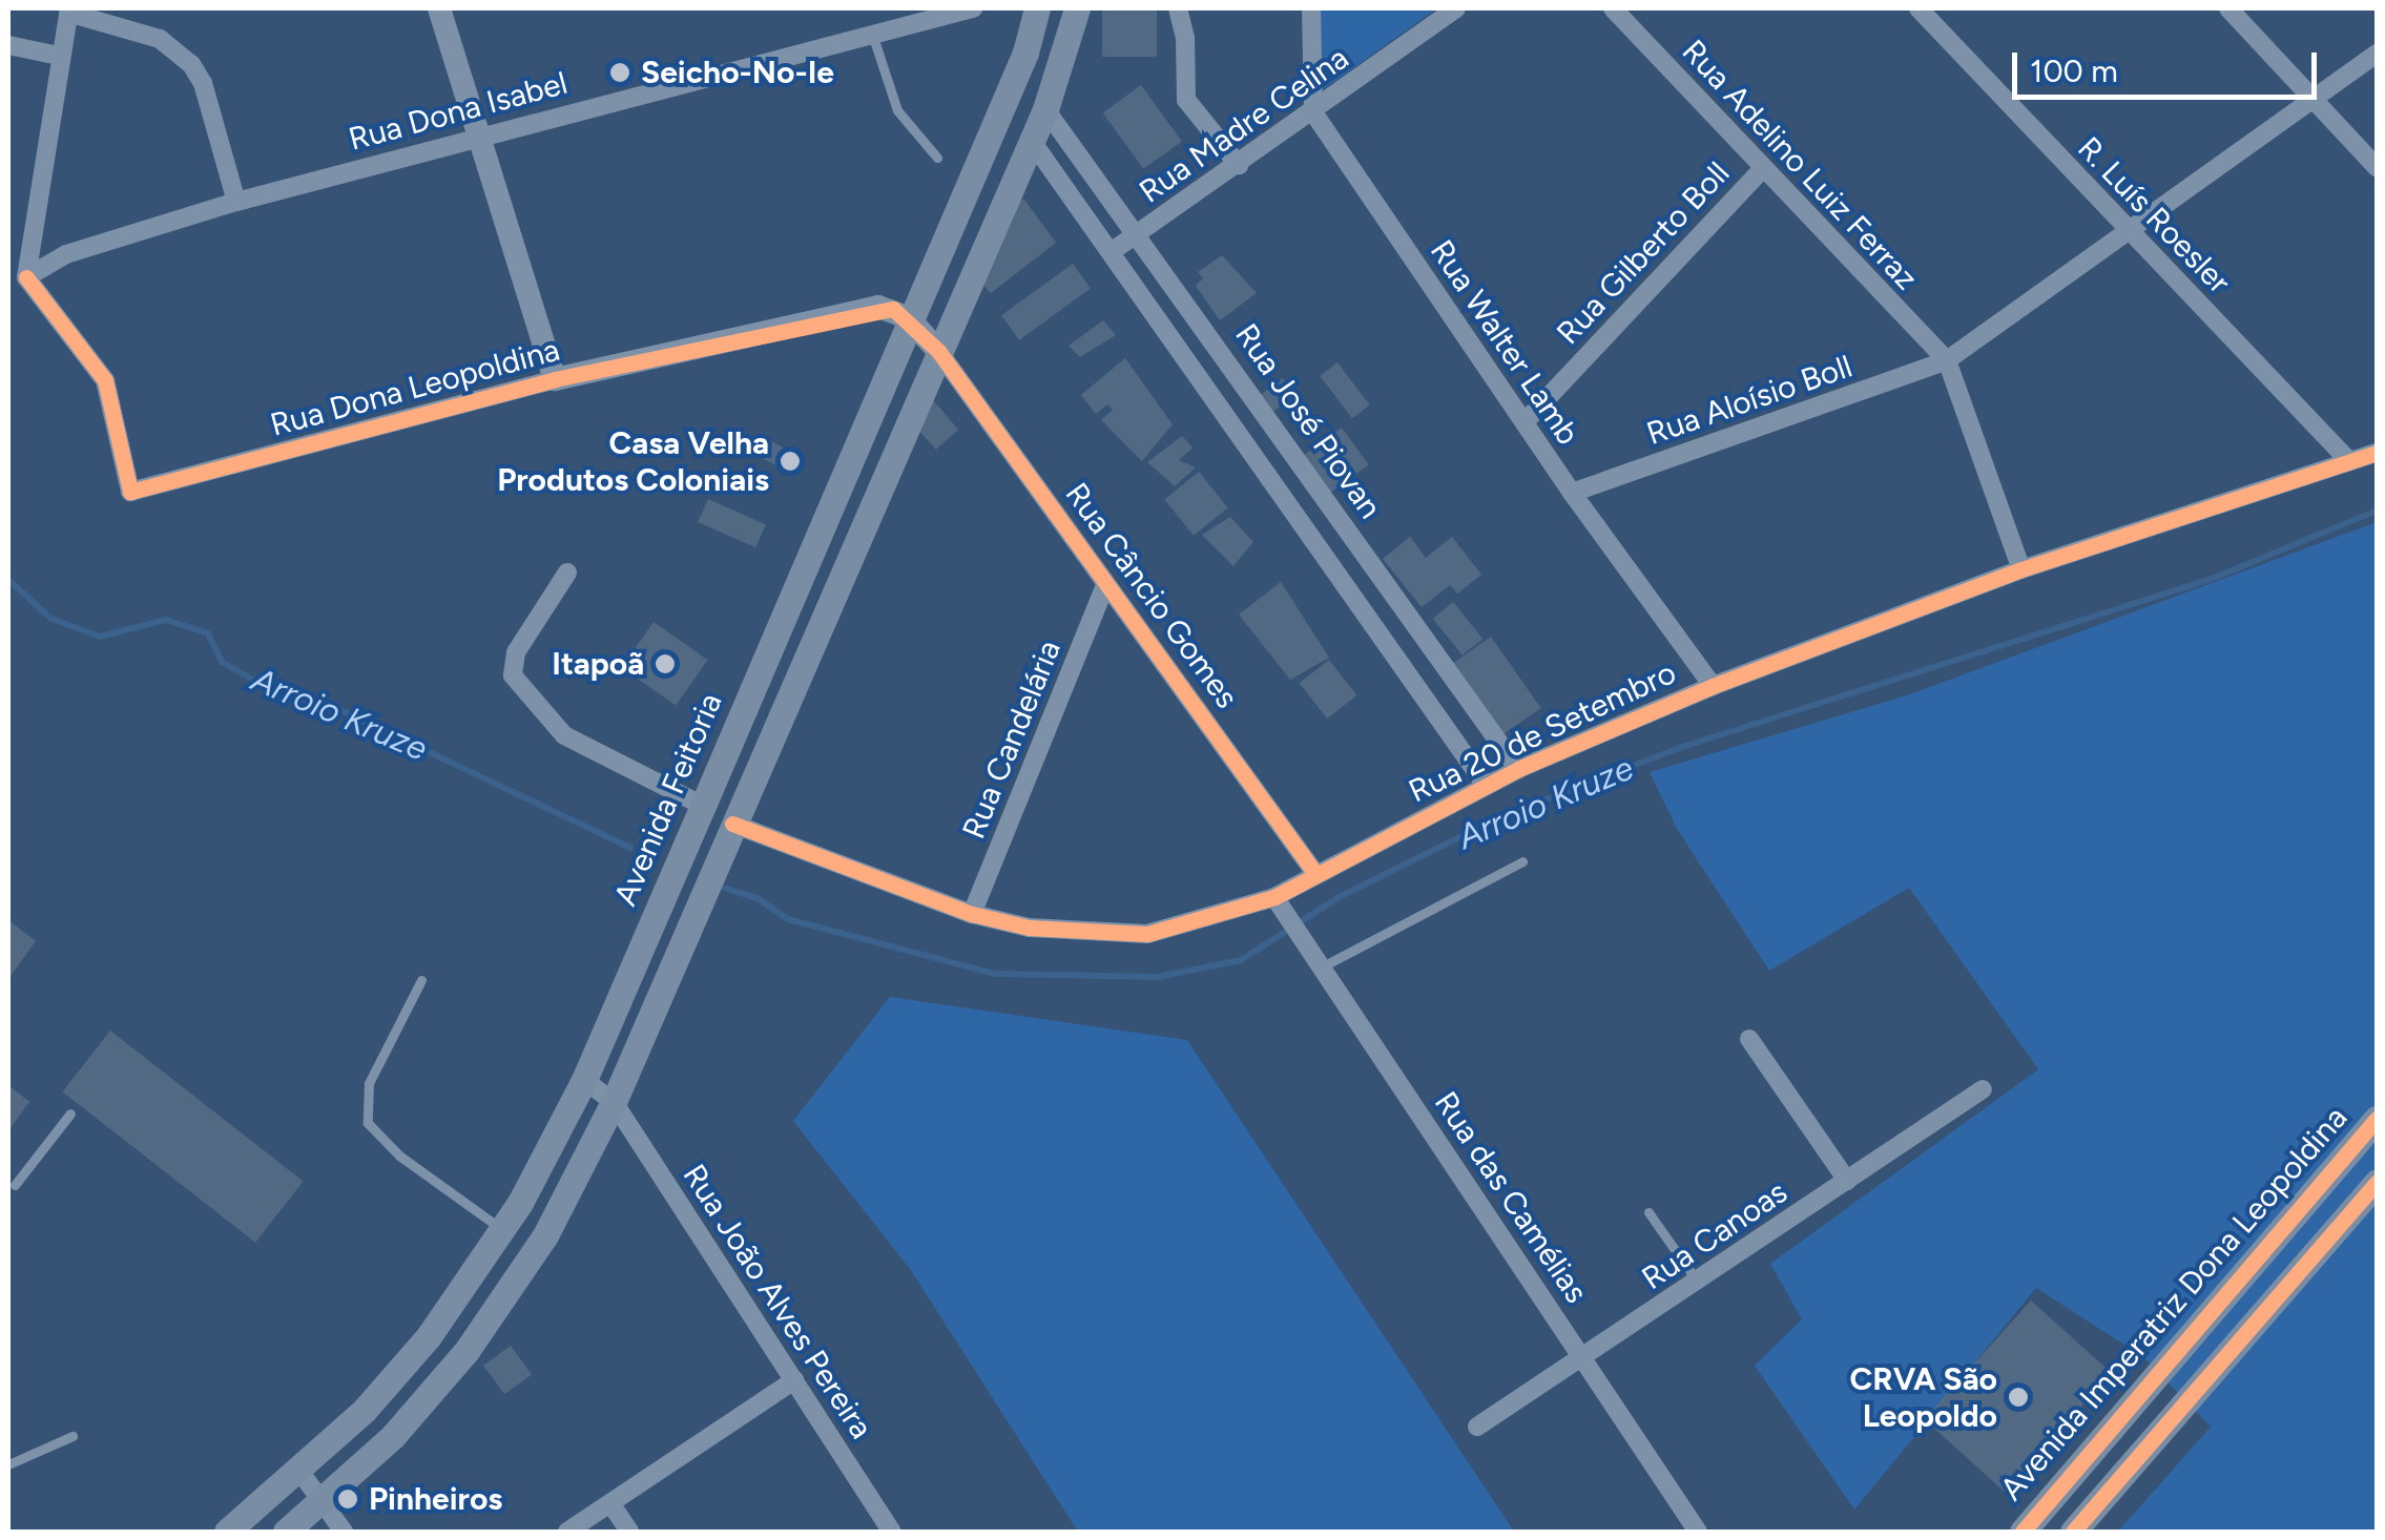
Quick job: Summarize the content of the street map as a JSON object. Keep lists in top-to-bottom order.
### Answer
{
  "streets": {
    "main road": ["Avenida Feitoria", "Avenida Imperatriz Dona Leopoldina"],
    "street": [
      "Rua Dona Isabel",
      "Rua Madre Celina",
      "Rua Adelino Luiz Ferraz",
      "R. Luís Roesler",
      "Rua Gilberto Boll",
      "Rua Walter Lamb",
      "Rua Dona Leopoldina",
      "Rua Aloísio Boll",
      "Rua José Piovan",
      "Rua Câncio Gomes",
      "Rua 20 de Setembro",
      "Rua Candelária",
      "Rua das Camélias",
      "Rua Canoas",
      "Rua João Alves Pereira"
    ]
  },
  "crossings": [
    ["Rua Dona Isabel", "Rua Dona Leopoldina"],
    ["Rua Madre Celina", "Rua Walter Lamb"],
    ["Rua Madre Celina", "Rua José Piovan"],
    ["Rua Adelino Luiz Ferraz", "Rua Gilberto Boll"],
    ["Rua Adelino Luiz Ferraz", "Rua Aloísio Boll"],
    ["R. Luís Roesler", "Rua Aloísio Boll"],
    ["R. Luís Roesler", "Rua 20 de Setembro"],
    ["Rua Gilberto Boll", "Rua Walter Lamb"],
    ["Rua Walter Lamb", "Rua Aloísio Boll"],
    ["Rua Walter Lamb", "Rua 20 de Setembro"],
    ["Rua Dona Leopoldina", "Avenida Feitoria"],
    ["Rua José Piovan", "Rua 20 de Setembro"],
    ["Rua Câncio Gomes", "Rua 20 de Setembro"],
    ["Rua Câncio Gomes", "Rua Candelária"],
    ["Rua 20 de Setembro", "Rua Candelária"],
    ["Rua 20 de Setembro", "Rua das Camélias"],
    ["Rua das Camélias", "Rua Canoas"]
  ],
  "water": ["Arroio Kruze"],
  "places": [
    "Seicho-No-Ie",
    "Casa Velha Produtos Coloniais",
    "Itapoã",
    "CRVA São Leopoldo",
    "Pinheiros"
  ],
  "scale_bar": "100 m"
}
